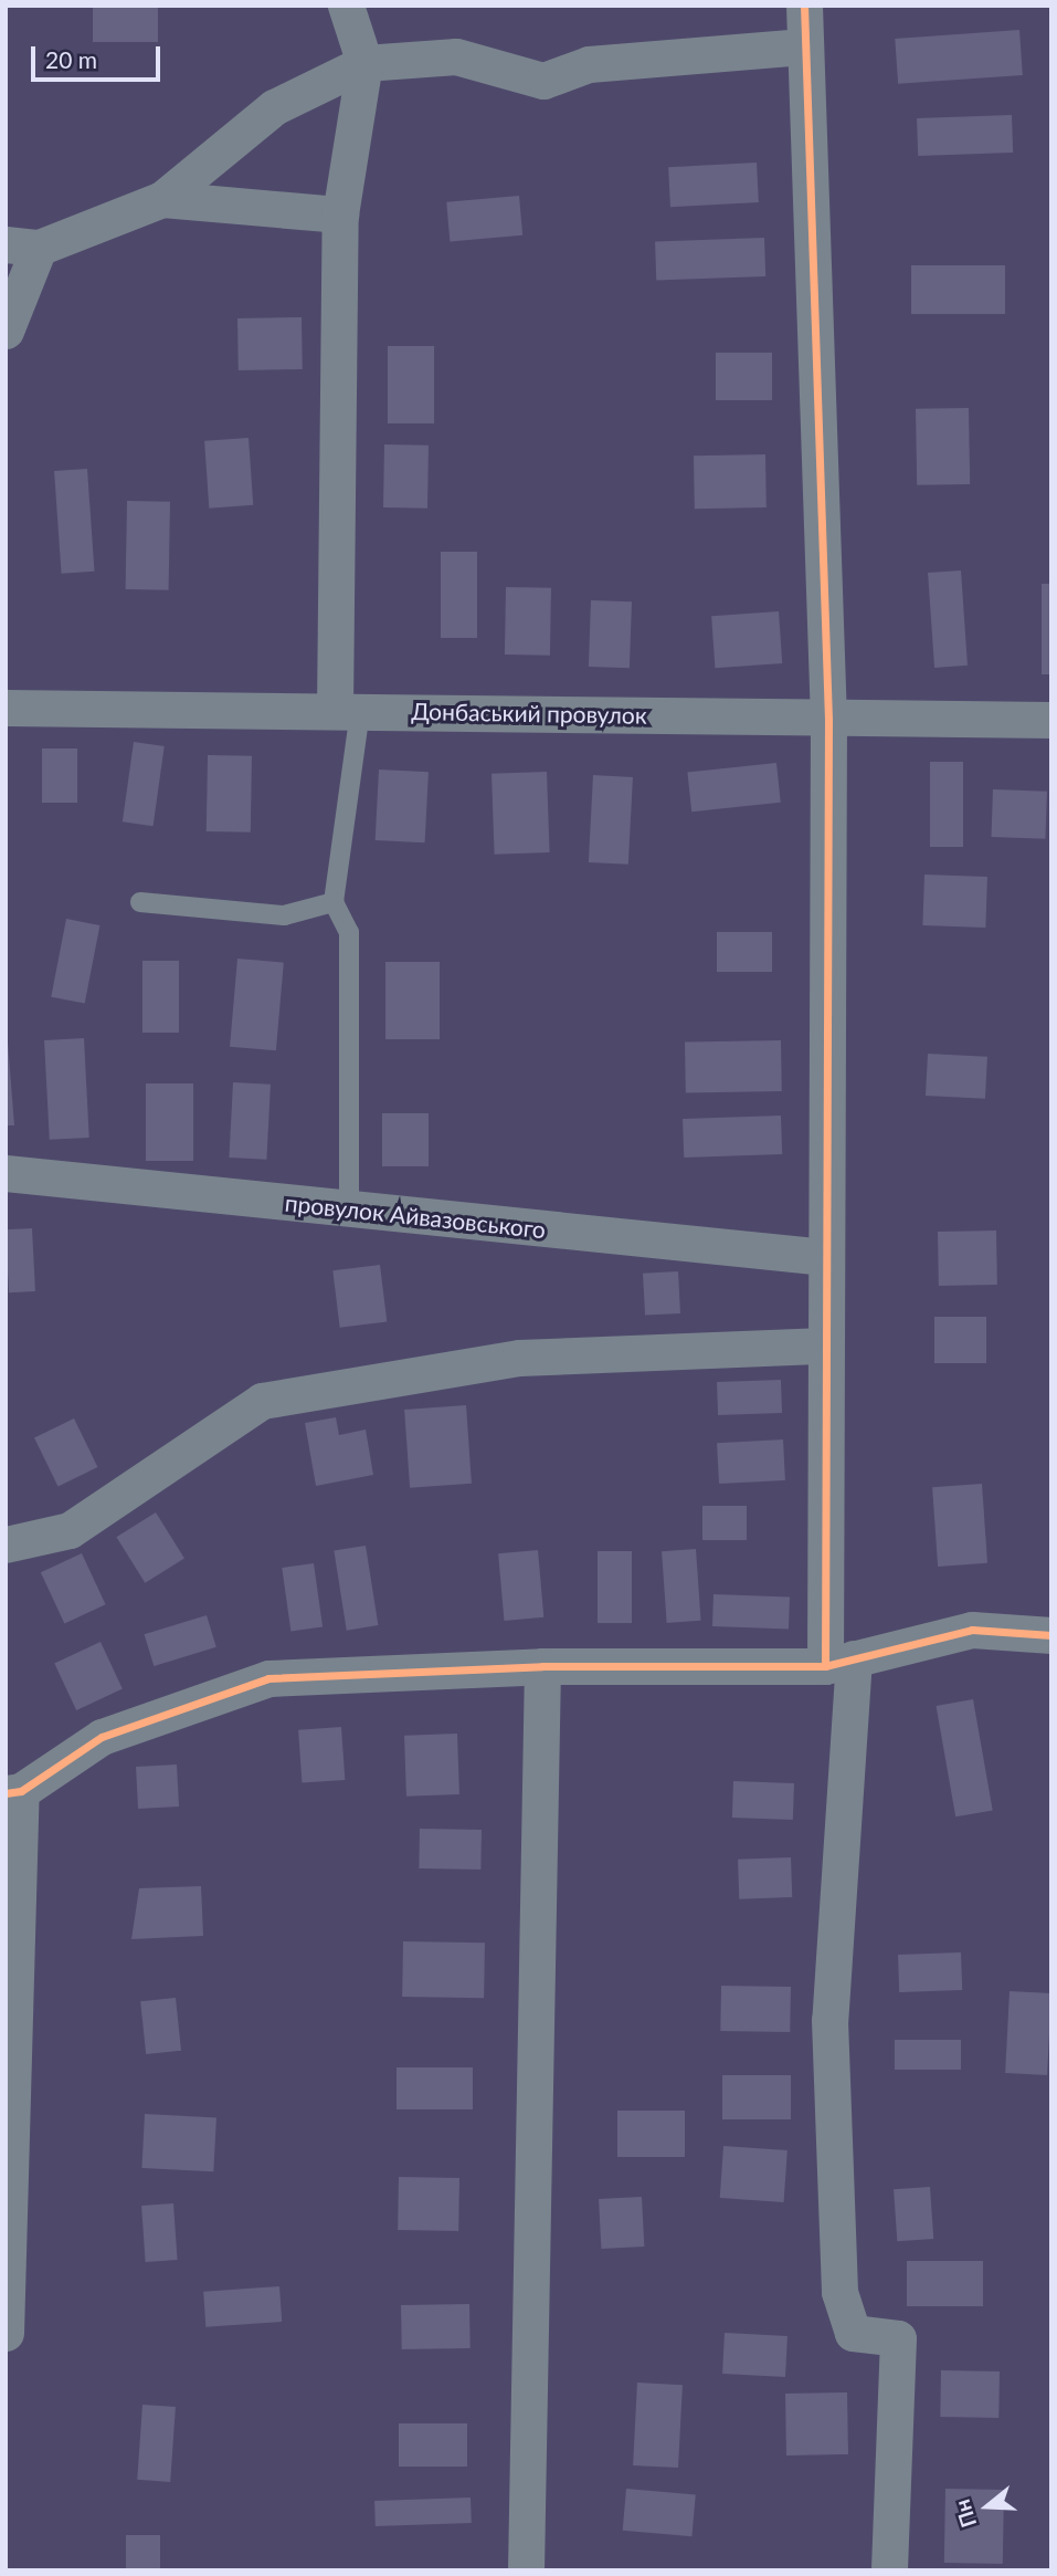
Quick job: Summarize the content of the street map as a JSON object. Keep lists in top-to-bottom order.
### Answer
{
  "streets": {
    "street": ["Донбаський провулок", "провулок Айвазовського"]
  },
  "scale_bar": "20 m",
  "north": "left"
}
